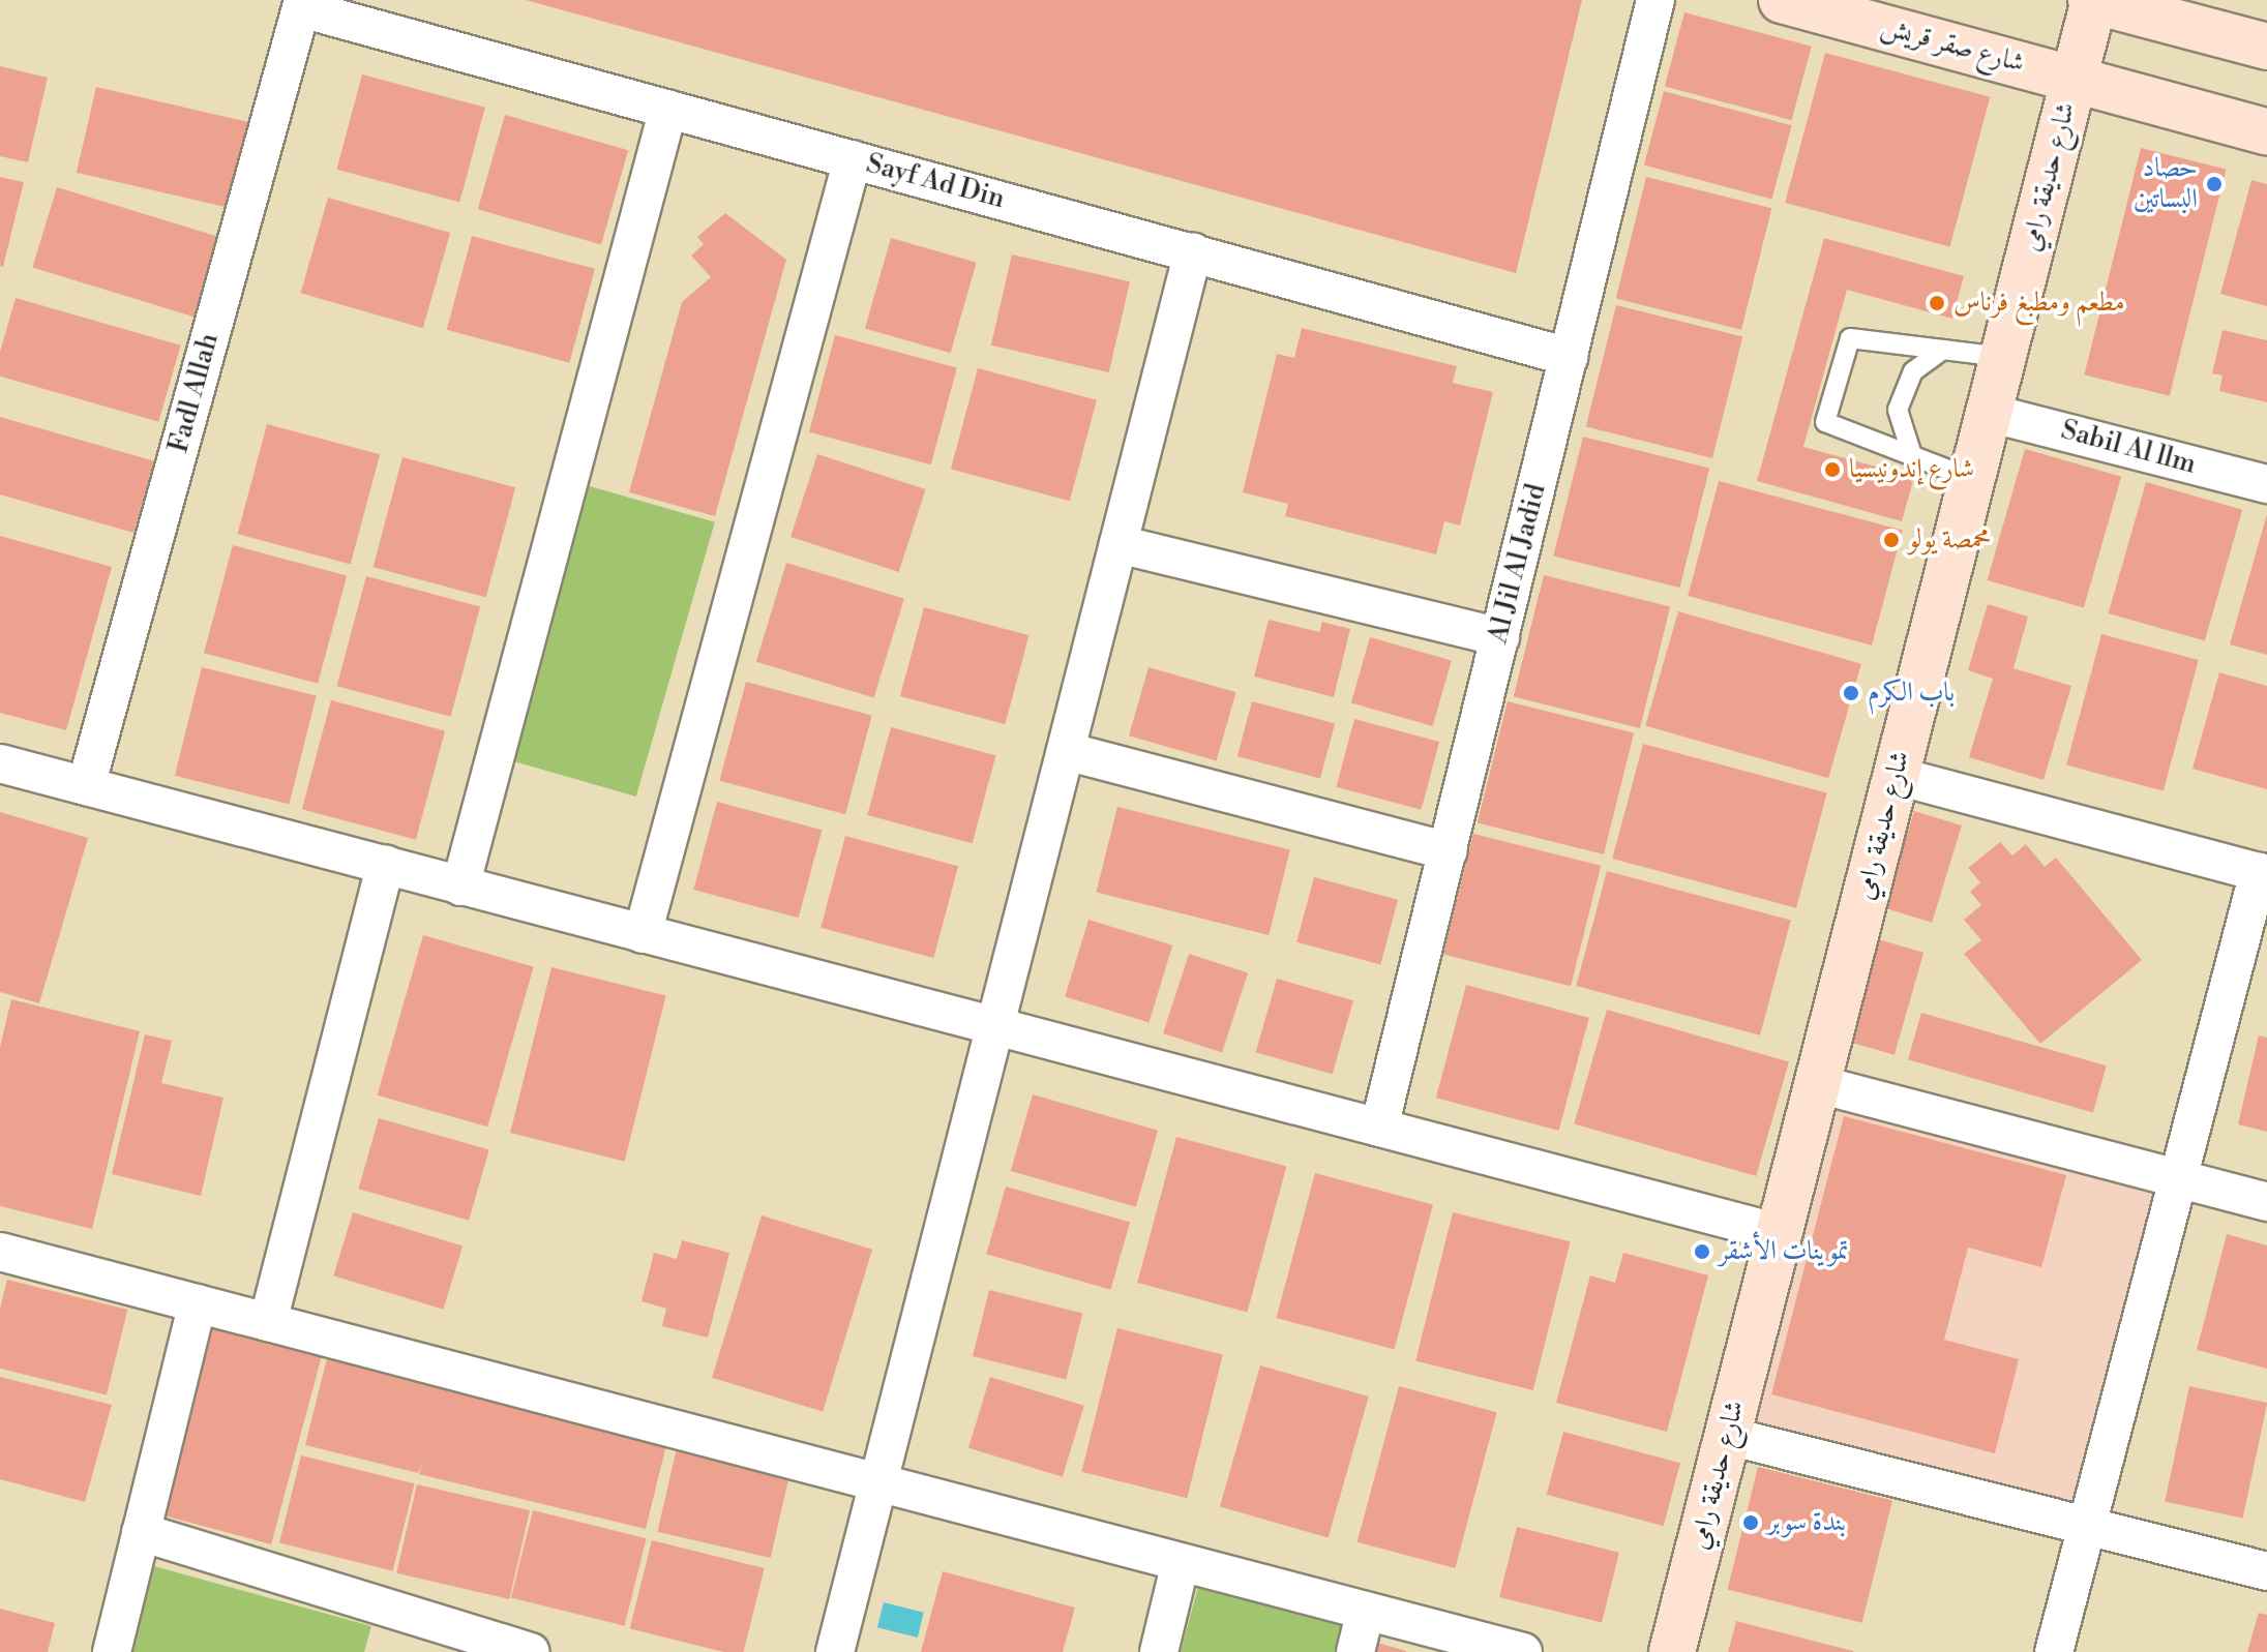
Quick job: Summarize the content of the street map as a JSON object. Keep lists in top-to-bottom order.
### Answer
{
  "streets": {
    "street": [
      "شارع صقر قريش",
      "شارع حديقة رامي",
      "Sayf Ad Din",
      "Fadl Allah",
      "Sabil Al llm",
      "Al Jil Al Jadid"
    ]
  },
  "crossings": [
    ["شارع صقر قريش", "شارع حديقة رامي"],
    ["شارع حديقة رامي", "Sabil Al llm"],
    ["Sayf Ad Din", "Fadl Allah"],
    ["Sayf Ad Din", "Al Jil Al Jadid"]
  ],
  "places": [
    "حصاد البساتين",
    "مطعم ومطبغ فرناس",
    "شارع إندونيسيا",
    "محمصة يولو",
    "باب الكرم",
    "تموينات الأشقر",
    "بندة سوبر"
  ]
}
